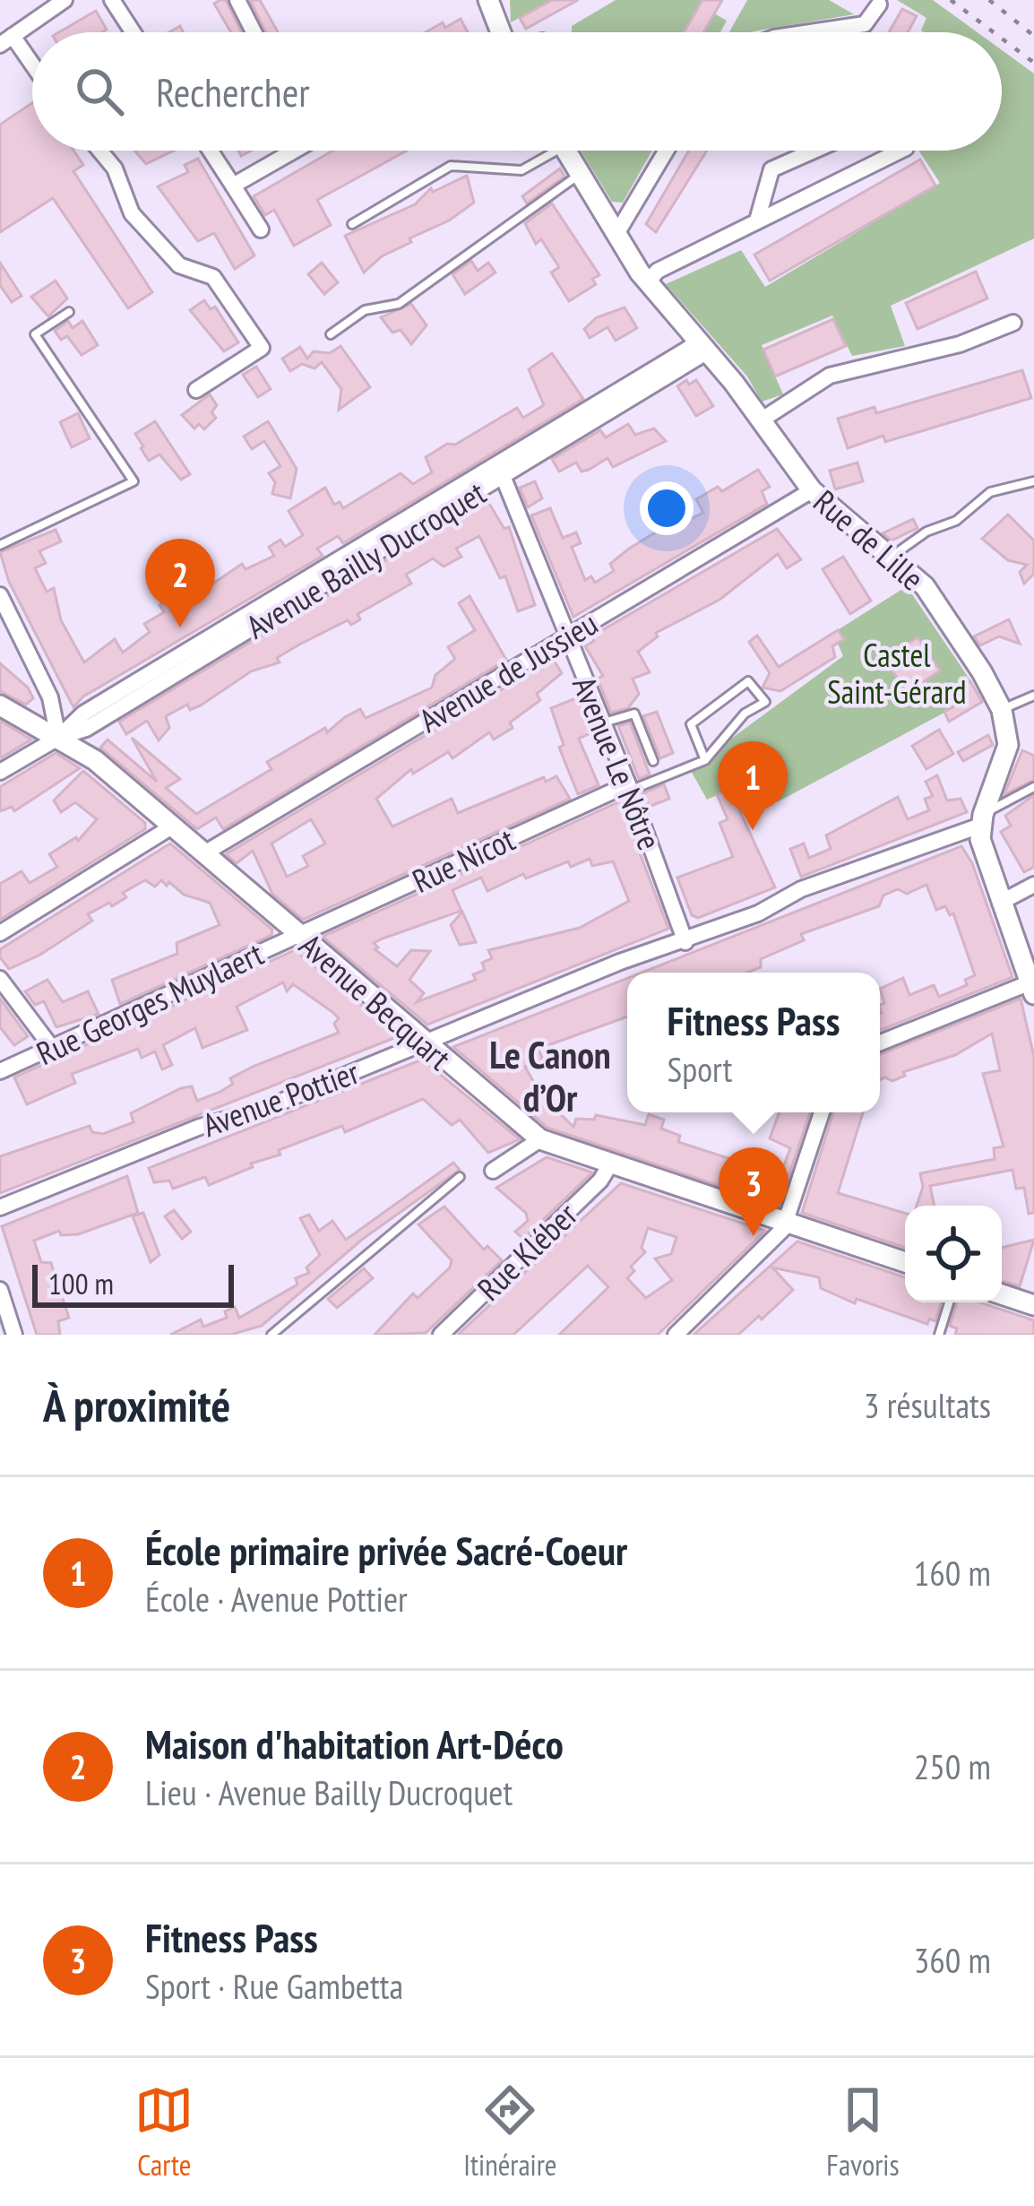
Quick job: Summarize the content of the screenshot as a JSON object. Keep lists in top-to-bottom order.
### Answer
{
  "streets": {
    "street": [
      "Rue de Lille",
      "Avenue Bailly Ducroquet",
      "Avenue de Jussieu",
      "Avenue Le Nôtre",
      "Rue Nicot",
      "Avenue Becquart",
      "Rue Georges Muylaert",
      "Avenue Pottier",
      "Rue Kléber"
    ]
  },
  "crossings": [
    ["Rue de Lille", "Avenue Bailly Ducroquet"],
    ["Rue de Lille", "Avenue de Jussieu"],
    ["Avenue Bailly Ducroquet", "Avenue Le Nôtre"],
    ["Avenue Bailly Ducroquet", "Avenue Becquart"],
    ["Avenue de Jussieu", "Avenue Le Nôtre"],
    ["Avenue de Jussieu", "Avenue Becquart"],
    ["Avenue Le Nôtre", "Rue Nicot"],
    ["Avenue Le Nôtre", "Avenue Pottier"],
    ["Rue Nicot", "Avenue Becquart"],
    ["Rue Nicot", "Rue Georges Muylaert"],
    ["Avenue Becquart", "Rue Georges Muylaert"],
    ["Avenue Becquart", "Avenue Pottier"],
    ["Avenue Becquart", "Rue Kléber"]
  ],
  "districts": ["Le Canon d’Or"],
  "parks": ["Castel Saint-Gérard"],
  "scale_bar": "100 m",
  "page": {
    "search": "Rechercher",
    "pins": ["2", "1", "3"],
    "popup": ["Fitness Pass", "Sport"],
    "scale": "100 m",
    "heading": ["À proximité", "3 résultats"],
    "list": [
      {
        "mark": "1",
        "name": "École primaire privée Sacré-Coeur",
        "note": "École · Avenue Pottier",
        "value": "160 m"
      },
      {
        "mark": "2",
        "name": "Maison d'habitation Art-Déco",
        "note": "Lieu · Avenue Bailly Ducroquet",
        "value": "250 m"
      },
      {
        "mark": "3",
        "name": "Fitness Pass",
        "note": "Sport · Rue Gambetta",
        "value": "360 m"
      }
    ],
    "nav": ["Carte", "Itinéraire", "Favoris"]
  }
}
